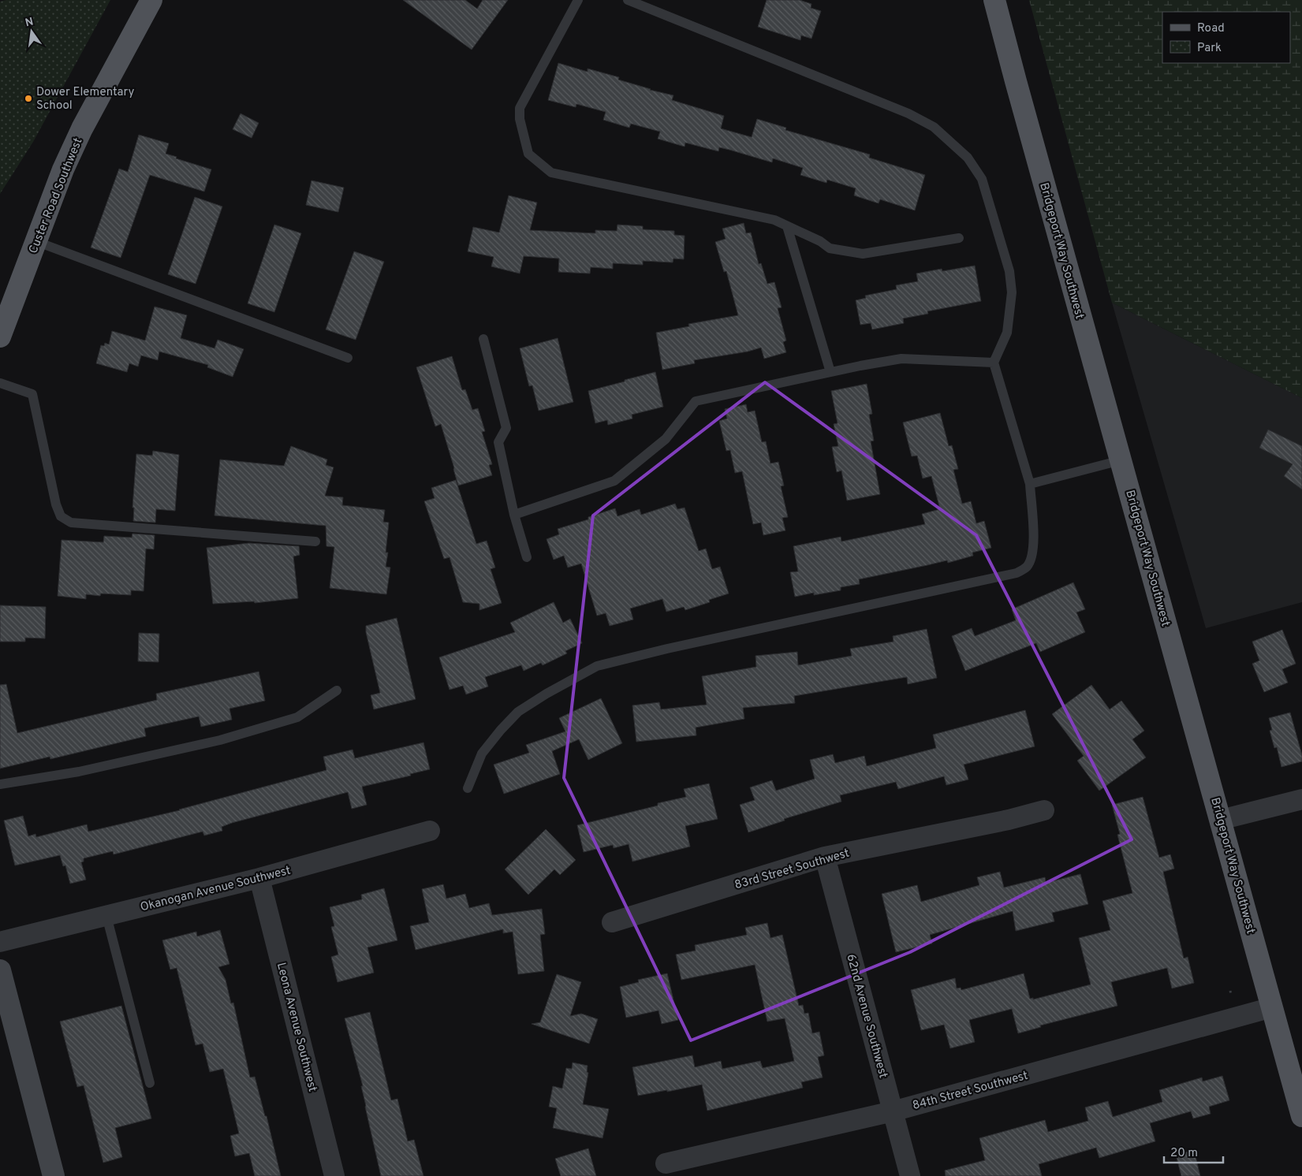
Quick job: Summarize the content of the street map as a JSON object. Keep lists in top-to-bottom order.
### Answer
{
  "streets": {
    "main road": ["Custer Road Southwest", "Bridgeport Way Southwest"],
    "street": [
      "83rd Street Southwest",
      "Okanogan Avenue Southwest",
      "62nd Avenue Southwest",
      "Leona Avenue Southwest",
      "84th Street Southwest"
    ]
  },
  "crossings": [
    ["Bridgeport Way Southwest", "84th Street Southwest"],
    ["83rd Street Southwest", "62nd Avenue Southwest"],
    ["Okanogan Avenue Southwest", "Leona Avenue Southwest"],
    ["62nd Avenue Southwest", "84th Street Southwest"]
  ],
  "places": ["Dower Elementary School"],
  "legend": ["Road", "Park"],
  "scale_bar": "20 m",
  "north": "top"
}
